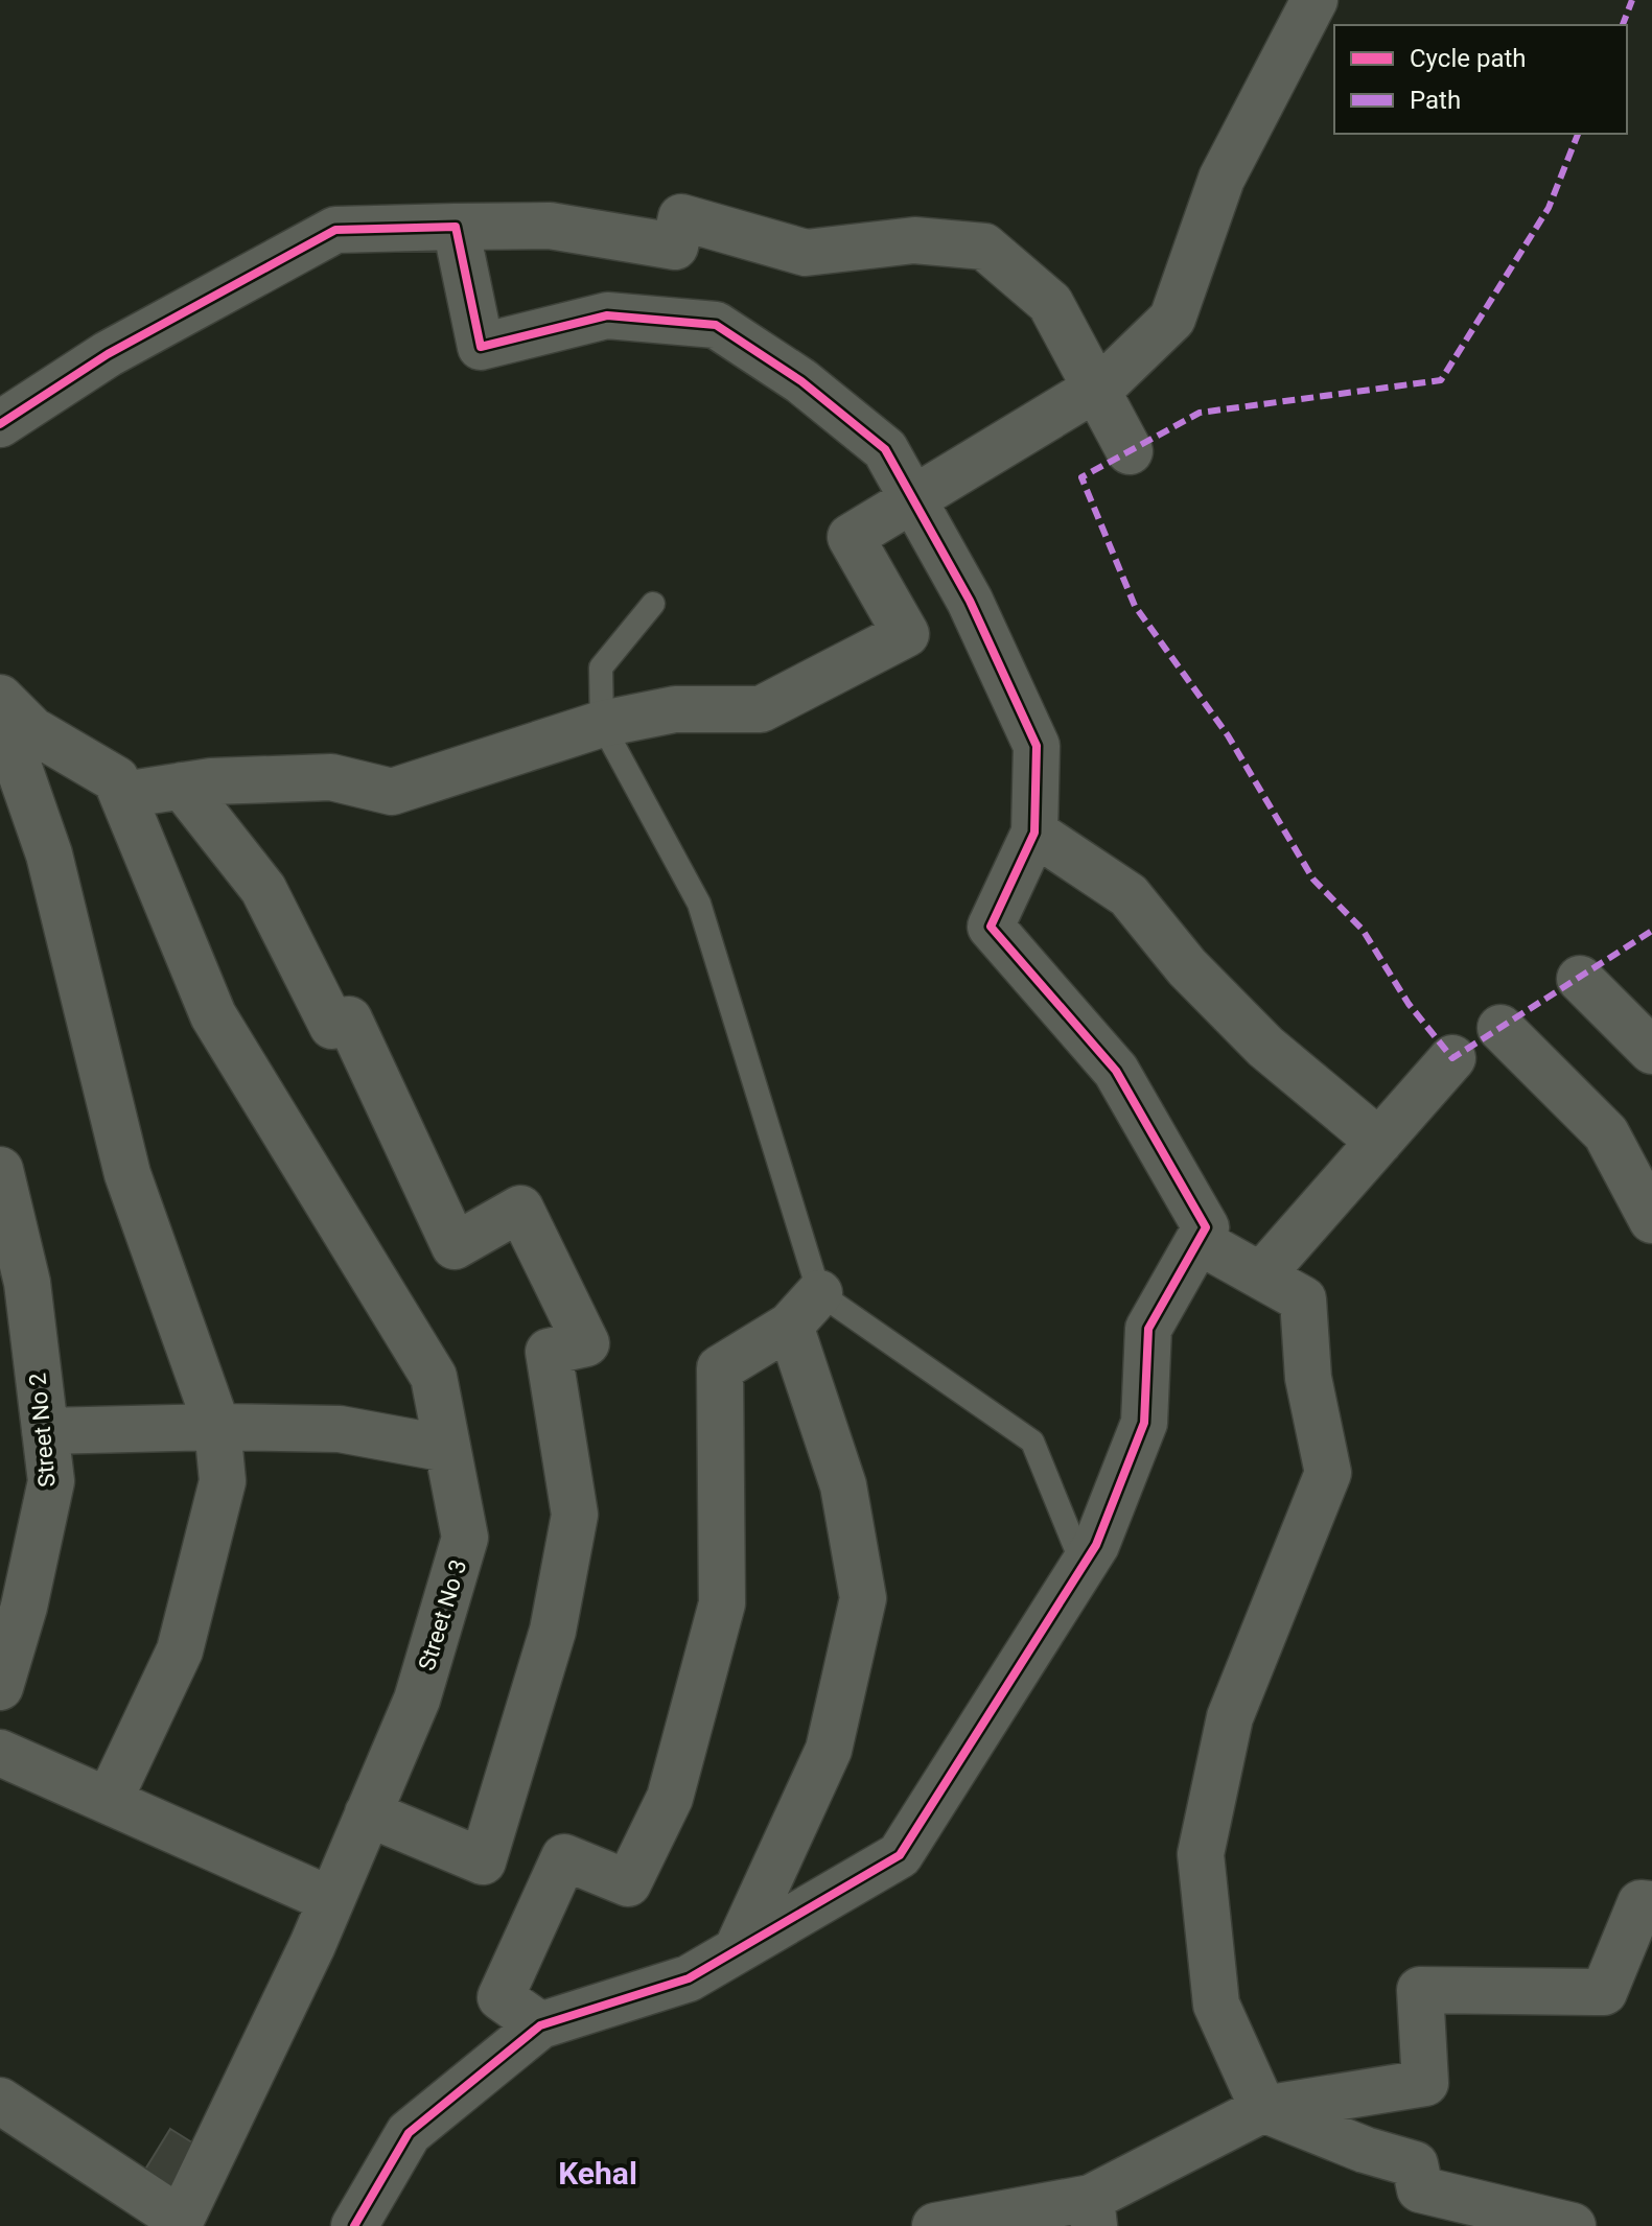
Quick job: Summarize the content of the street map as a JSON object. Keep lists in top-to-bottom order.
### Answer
{
  "streets": {
    "street": ["Street No 2", "Street No 3"]
  },
  "districts": ["Kehal"],
  "legend": ["Cycle path", "Path"]
}
